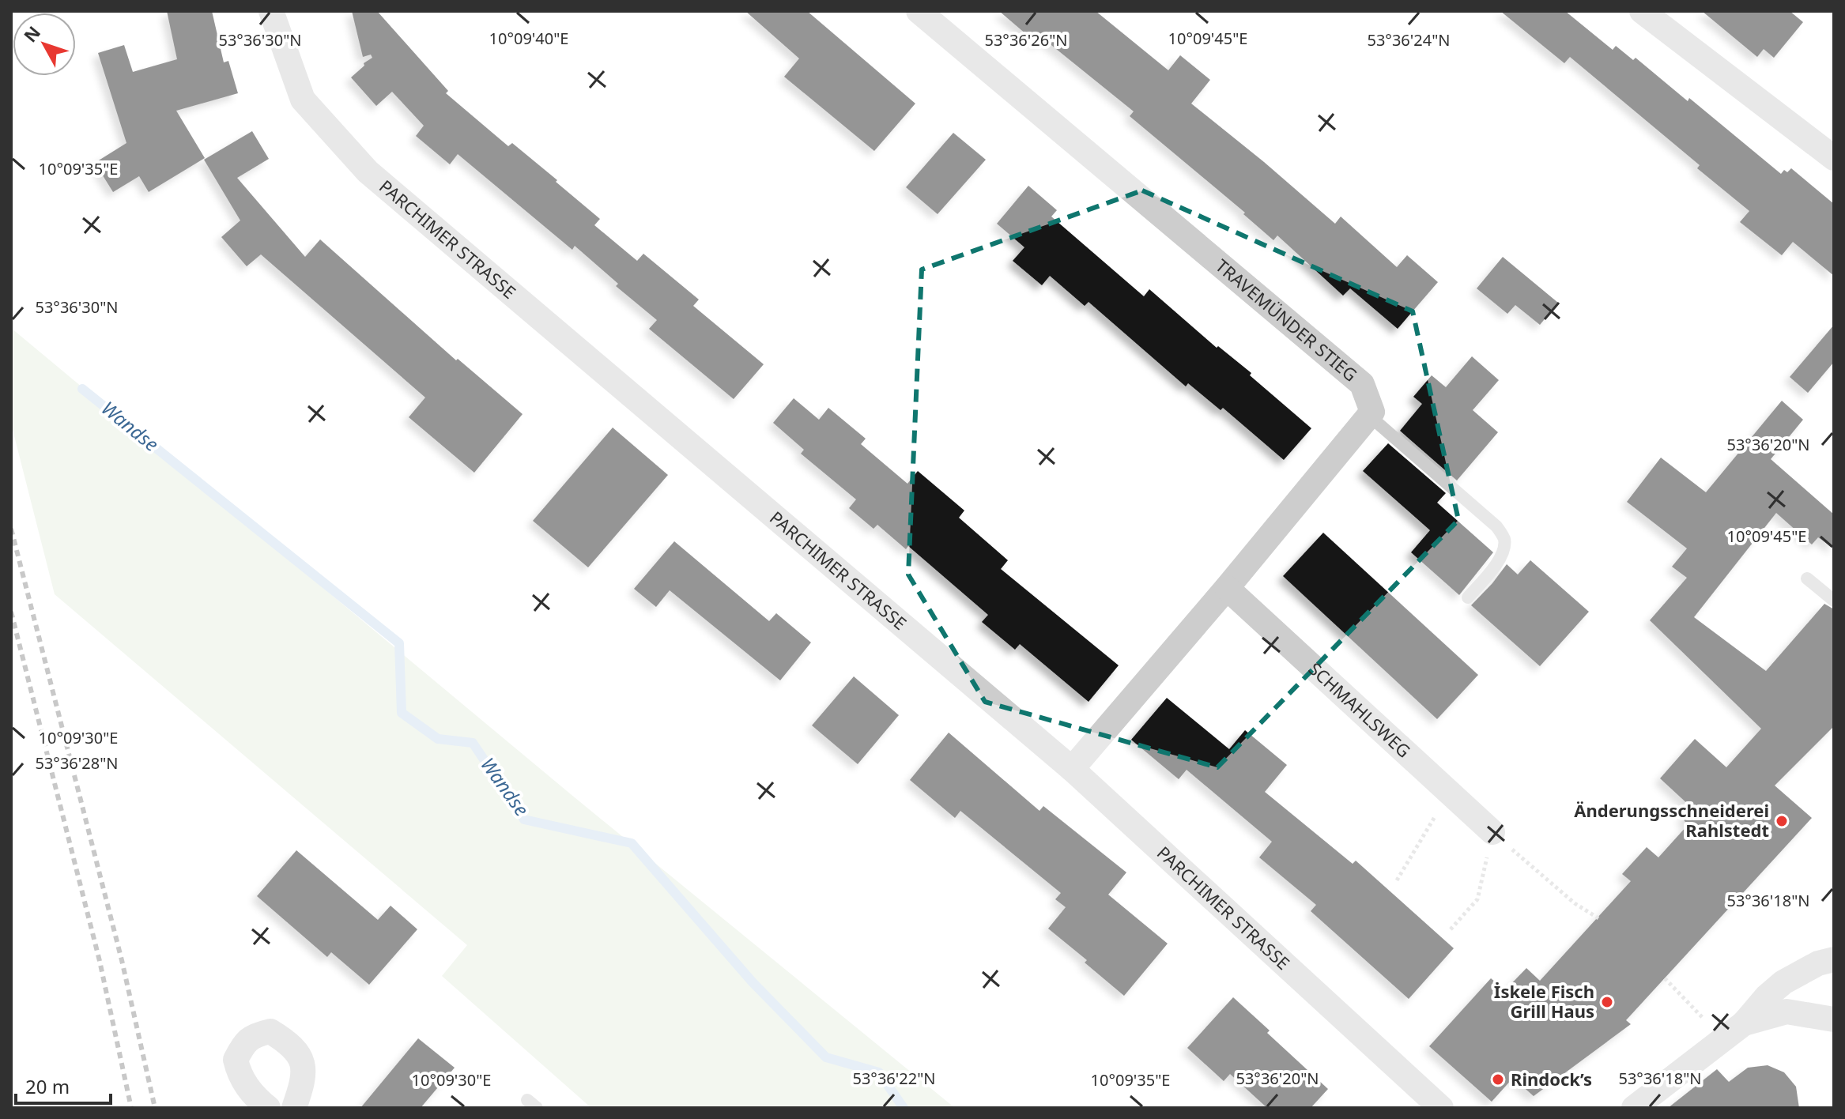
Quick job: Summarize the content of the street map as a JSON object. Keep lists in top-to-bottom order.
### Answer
{
  "streets": {
    "street": ["PARCHIMER STRASSE", "TRAVEMÜNDER STIEG", "SCHMAHLSWEG"]
  },
  "water": ["Wandse"],
  "places": ["Änderungsschneiderei Rahlstedt", "İskele Fisch Grill Haus", "Rindock’s"],
  "scale_bar": "20 m",
  "north": "top left",
  "coordinates": [
    "10°09'40\"E",
    "10°09'45\"E",
    "53°36'30\"N",
    "53°36'26\"N",
    "53°36'24\"N",
    "10°09'35\"E",
    "53°36'20\"N",
    "10°09'30\"E",
    "53°36'28\"N",
    "53°36'18\"N",
    "53°36'22\"N"
  ]
}
